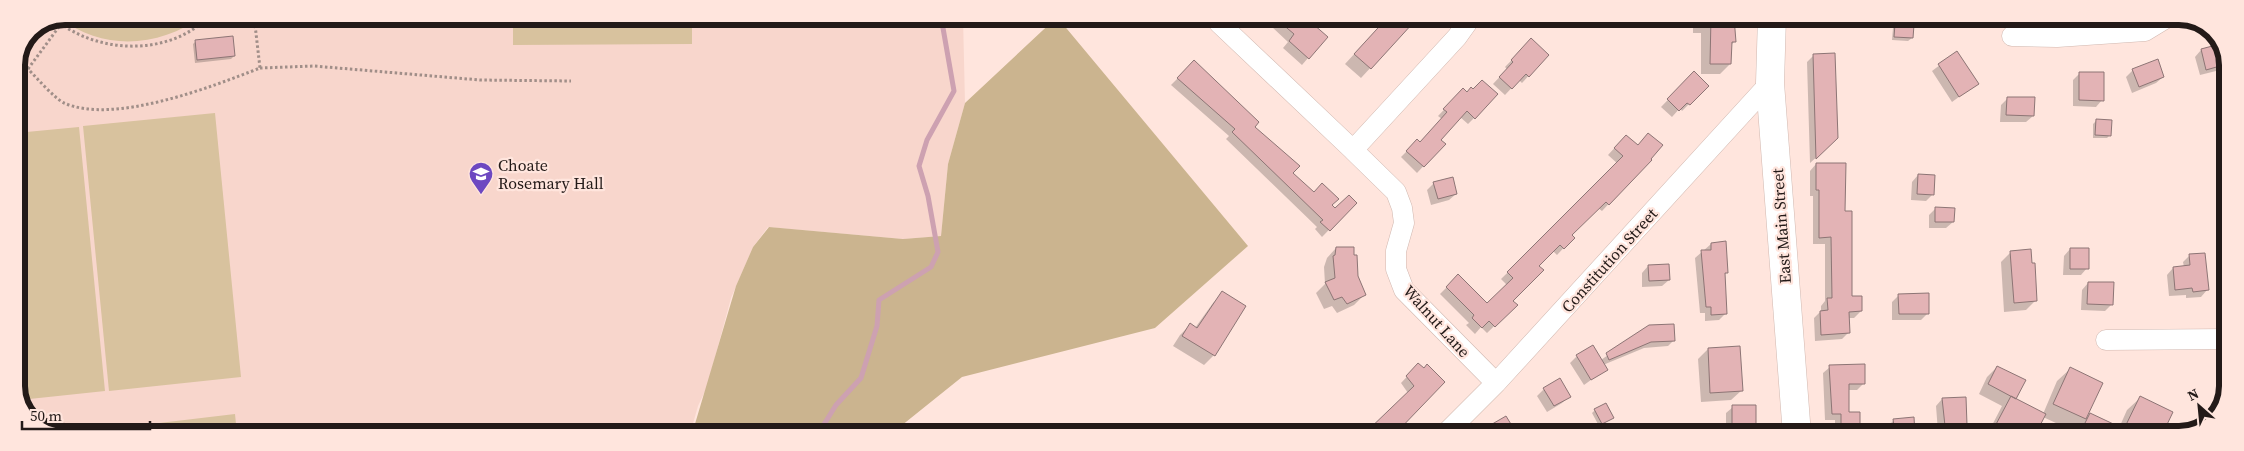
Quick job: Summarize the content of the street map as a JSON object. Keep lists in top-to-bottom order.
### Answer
{
  "streets": {
    "main road": ["East Main Street"],
    "street": ["Constitution Street", "Walnut Lane"]
  },
  "crossings": [
    ["East Main Street", "Constitution Street"],
    ["Constitution Street", "Walnut Lane"]
  ],
  "places": {
    "school or university": ["Choate Rosemary Hall"]
  },
  "scale_bar": "50 m",
  "north": "top left"
}
